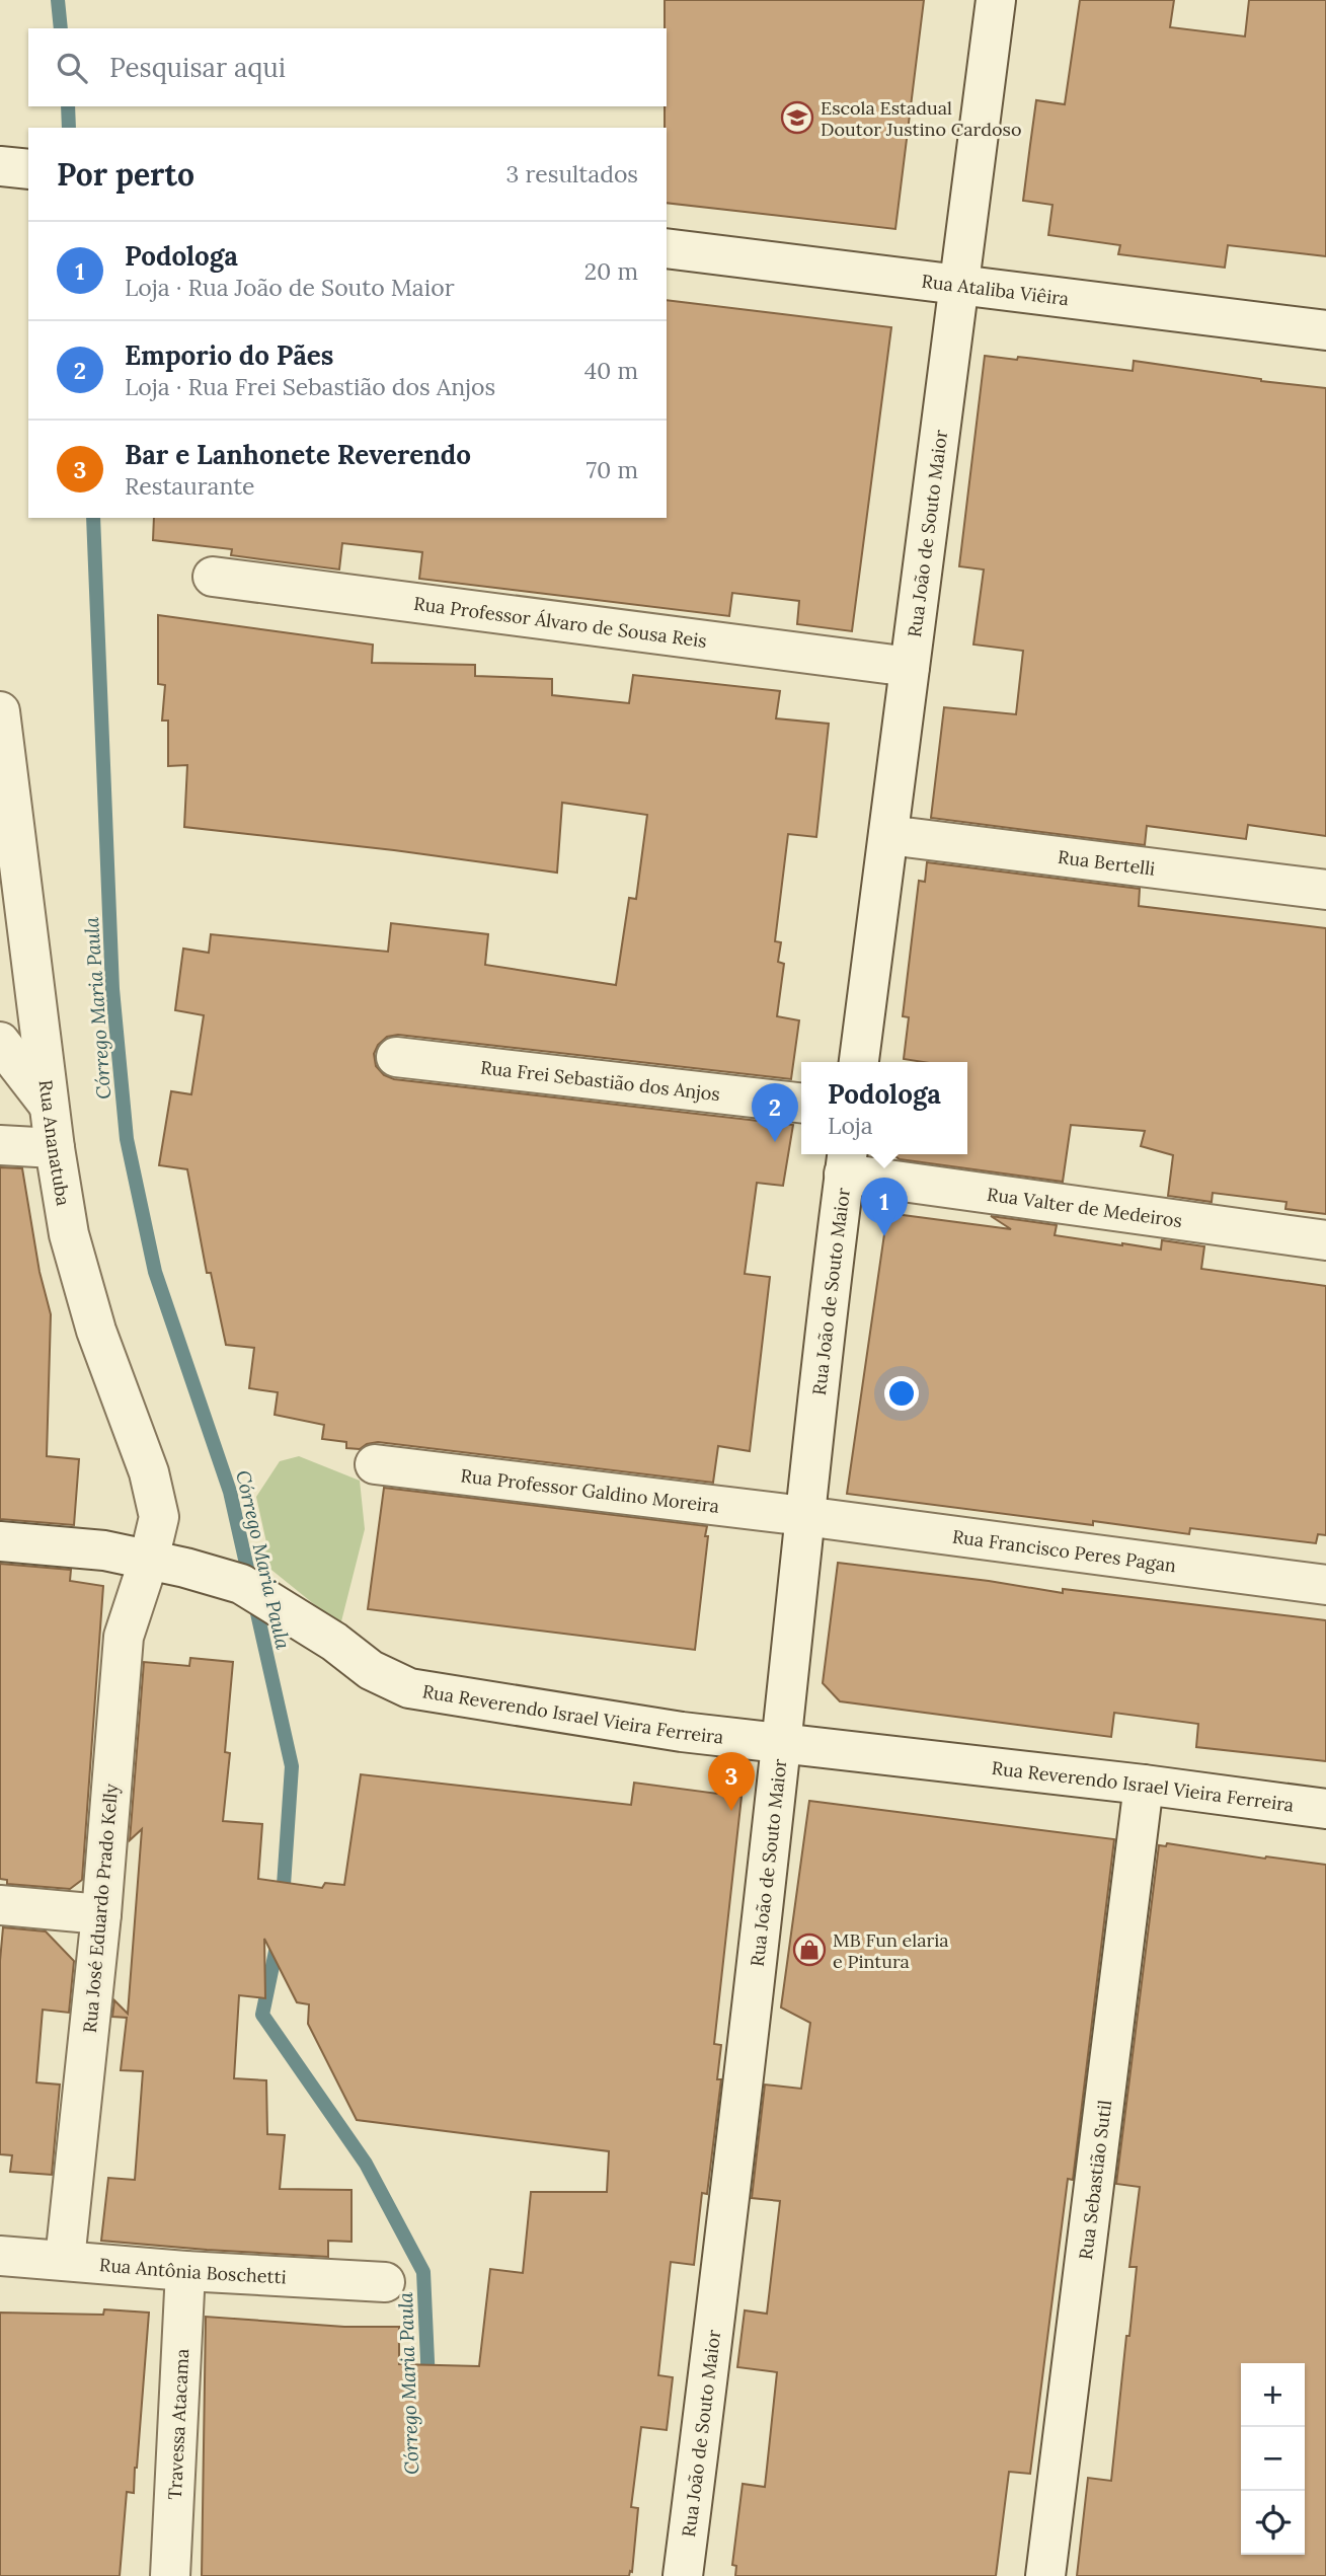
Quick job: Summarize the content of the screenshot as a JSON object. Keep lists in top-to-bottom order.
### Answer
{
  "streets": {
    "street": [
      "Rua Ataliba Viêira",
      "Rua João de Souto Maior",
      "Rua Professor Álvaro de Sousa Reis",
      "Rua Bertelli",
      "Rua Frei Sebastião dos Anjos",
      "Rua Ananatuba",
      "Rua Valter de Medeiros",
      "Rua Professor Galdino Moreira",
      "Rua Francisco Peres Pagan",
      "Rua Reverendo Israel Vieira Ferreira",
      "Rua José Eduardo Prado Kelly",
      "Rua Sebastião Sutil",
      "Rua Antônia Boschetti",
      "Travessa Atacama"
    ]
  },
  "crossings": [
    ["Rua Ataliba Viêira", "Rua João de Souto Maior"],
    ["Rua João de Souto Maior", "Rua Professor Álvaro de Sousa Reis"],
    ["Rua João de Souto Maior", "Rua Bertelli"],
    ["Rua João de Souto Maior", "Rua Valter de Medeiros"],
    ["Rua João de Souto Maior", "Rua Professor Galdino Moreira"],
    ["Rua João de Souto Maior", "Rua Francisco Peres Pagan"],
    ["Rua João de Souto Maior", "Rua Reverendo Israel Vieira Ferreira"],
    ["Rua Ananatuba", "Rua Reverendo Israel Vieira Ferreira"],
    ["Rua Ananatuba", "Rua José Eduardo Prado Kelly"],
    ["Rua Professor Galdino Moreira", "Rua Francisco Peres Pagan"],
    ["Rua Reverendo Israel Vieira Ferreira", "Rua José Eduardo Prado Kelly"],
    ["Rua Reverendo Israel Vieira Ferreira", "Rua Sebastião Sutil"],
    ["Rua José Eduardo Prado Kelly", "Rua Antônia Boschetti"],
    ["Rua Antônia Boschetti", "Travessa Atacama"]
  ],
  "water": ["Córrego Maria Paula"],
  "places": {
    "school or university": ["Escola Estadual Doutor Justino Cardoso"],
    "shop": ["MB Fun elaria e Pintura"]
  },
  "page": {
    "search": "Pesquisar aqui",
    "heading": ["Por perto", "3 resultados"],
    "list": [
      {
        "mark": "1",
        "name": "Podologa",
        "note": "Loja · Rua João de Souto Maior",
        "value": "20 m"
      },
      {
        "mark": "2",
        "name": "Emporio do Pães",
        "note": "Loja · Rua Frei Sebastião dos Anjos",
        "value": "40 m"
      },
      {
        "mark": "3",
        "name": "Bar e Lanhonete Reverendo",
        "note": "Restaurante",
        "value": "70 m"
      }
    ],
    "popup": ["Podologa", "Loja"],
    "pins": ["2", "1", "3"],
    "map_buttons": ["+", "−"]
  }
}
